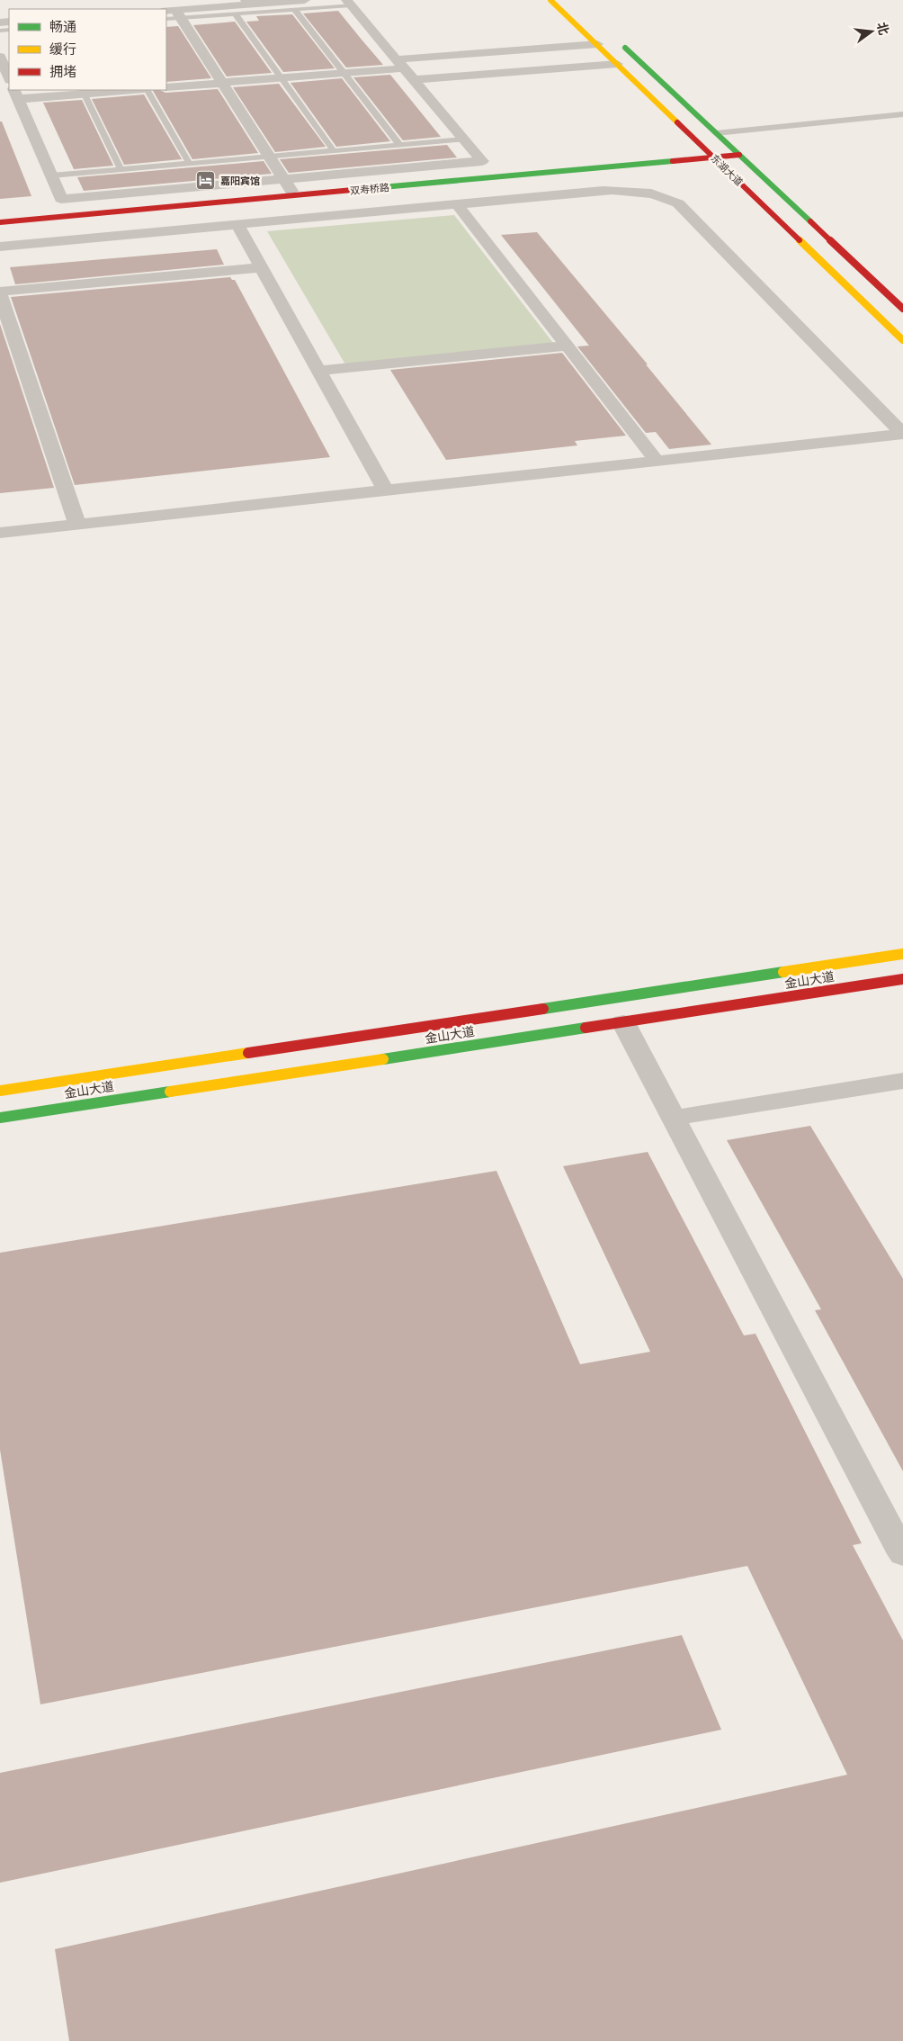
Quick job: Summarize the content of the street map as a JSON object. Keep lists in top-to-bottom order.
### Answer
{
  "streets": {
    "main road": ["东湖大道", "双寿桥路", "金山大道"]
  },
  "crossings": [
    ["东湖大道", "双寿桥路"]
  ],
  "places": {
    "hotel": ["嘉阳宾馆"]
  },
  "legend": ["畅通", "缓行", "拥堵"],
  "north": "right"
}
